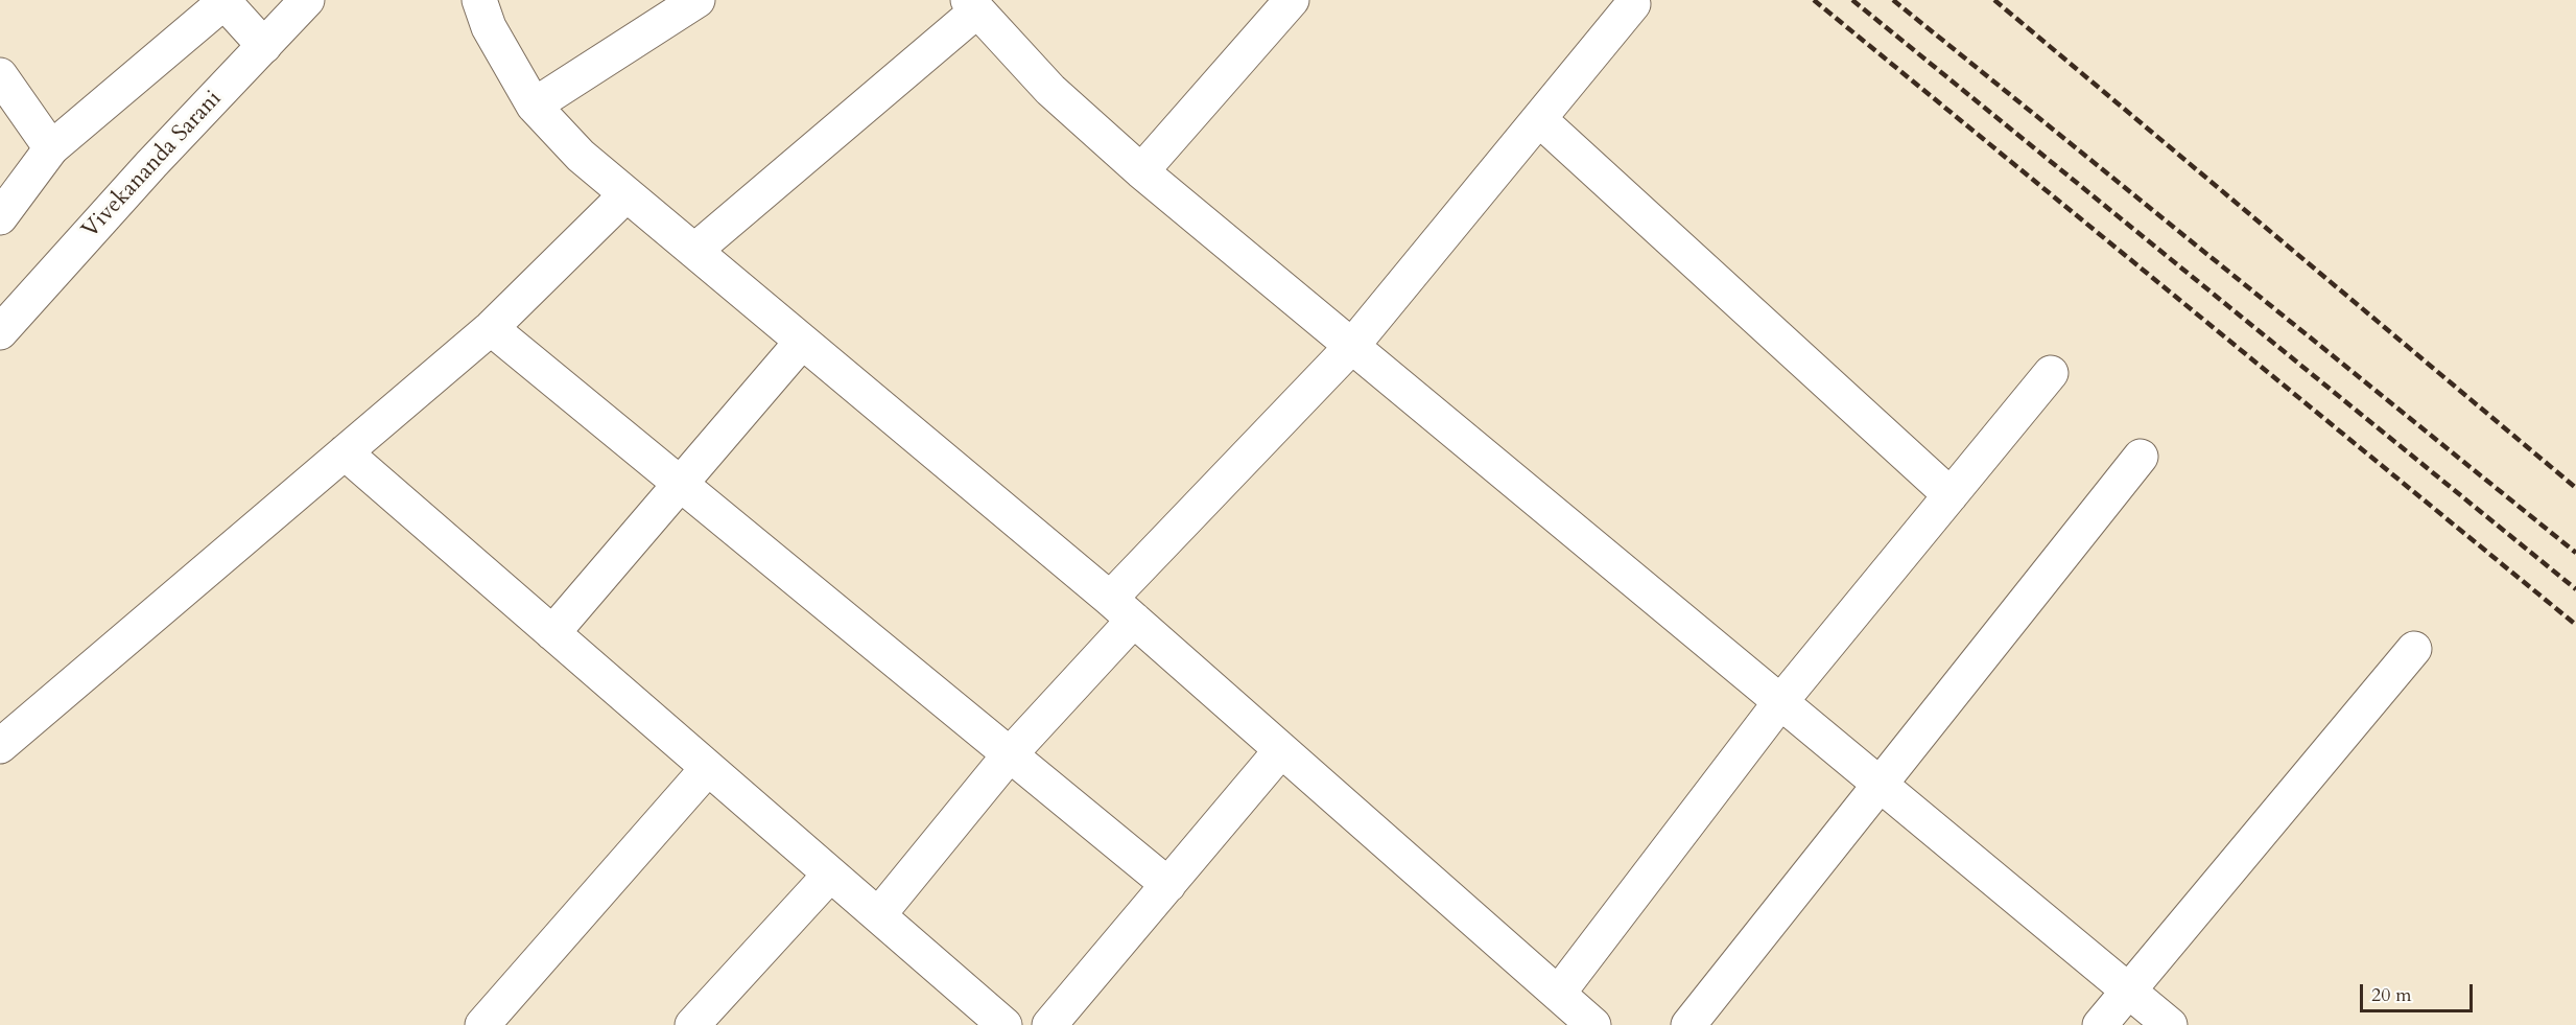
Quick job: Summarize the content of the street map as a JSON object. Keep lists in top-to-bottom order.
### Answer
{
  "streets": {
    "street": ["Vivekananda Sarani"]
  },
  "scale_bar": "20 m"
}
